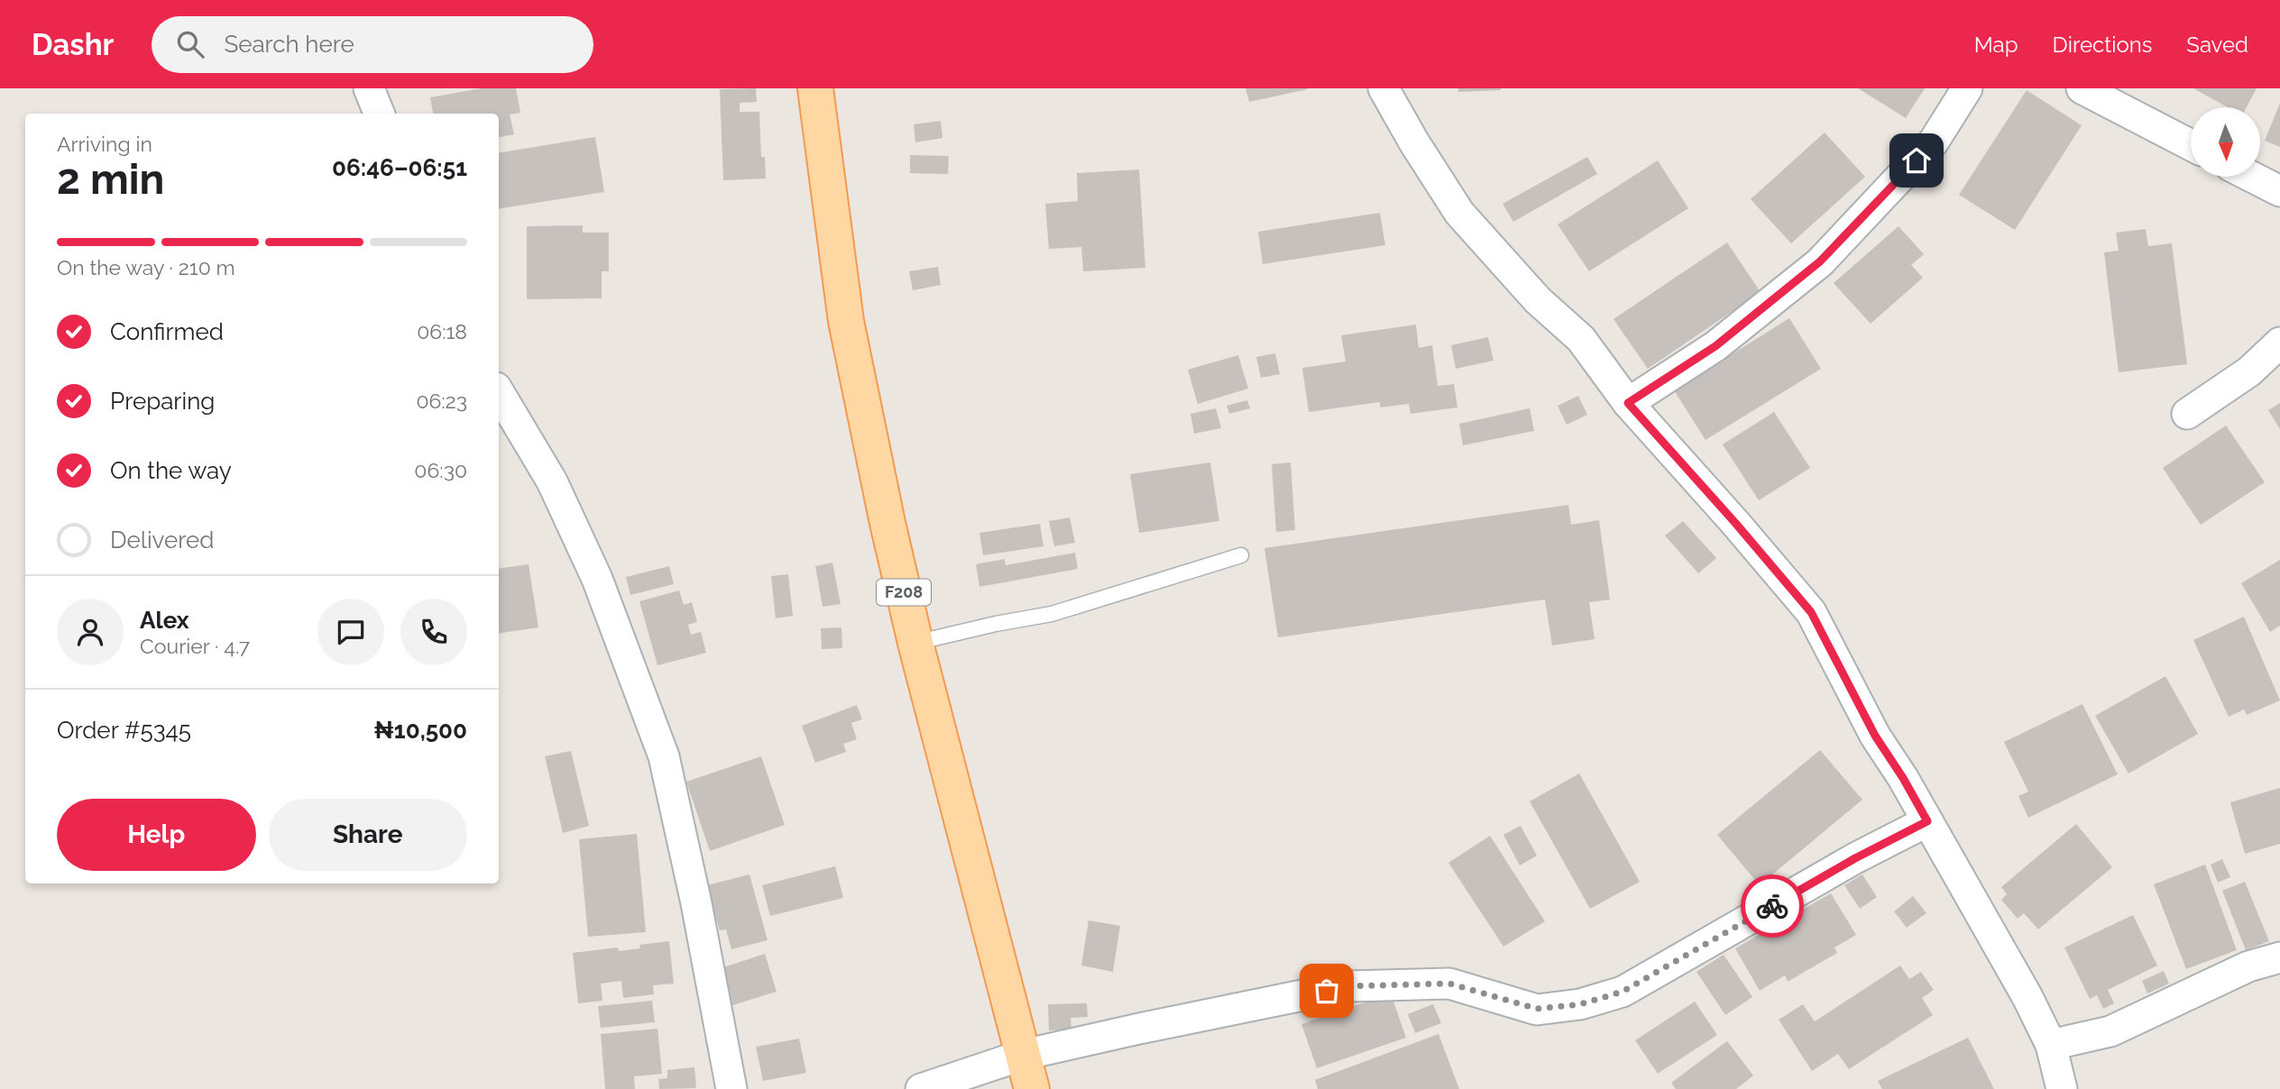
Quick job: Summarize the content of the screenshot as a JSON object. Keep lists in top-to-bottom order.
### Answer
{
  "streets": {
    "main road": ["F208"]
  },
  "north": "bottom",
  "page": {
    "header": "Dashr",
    "search": "Search here",
    "nav": ["Map", "Directions", "Saved"],
    "heading": ["2 min", "Arriving in", "06:46–06:51"],
    "panel": [
      "Alex",
      "Courier · 4.7",
      "Order #5345",
      "₦10,500"
    ],
    "bar": "On the way · 210 m",
    "list": [
      ["Confirmed", "06:18"],
      ["Preparing", "06:23"],
      ["On the way", "06:30"],
      "Delivered"
    ],
    "buttons": ["Help", "Share"]
  }
}
